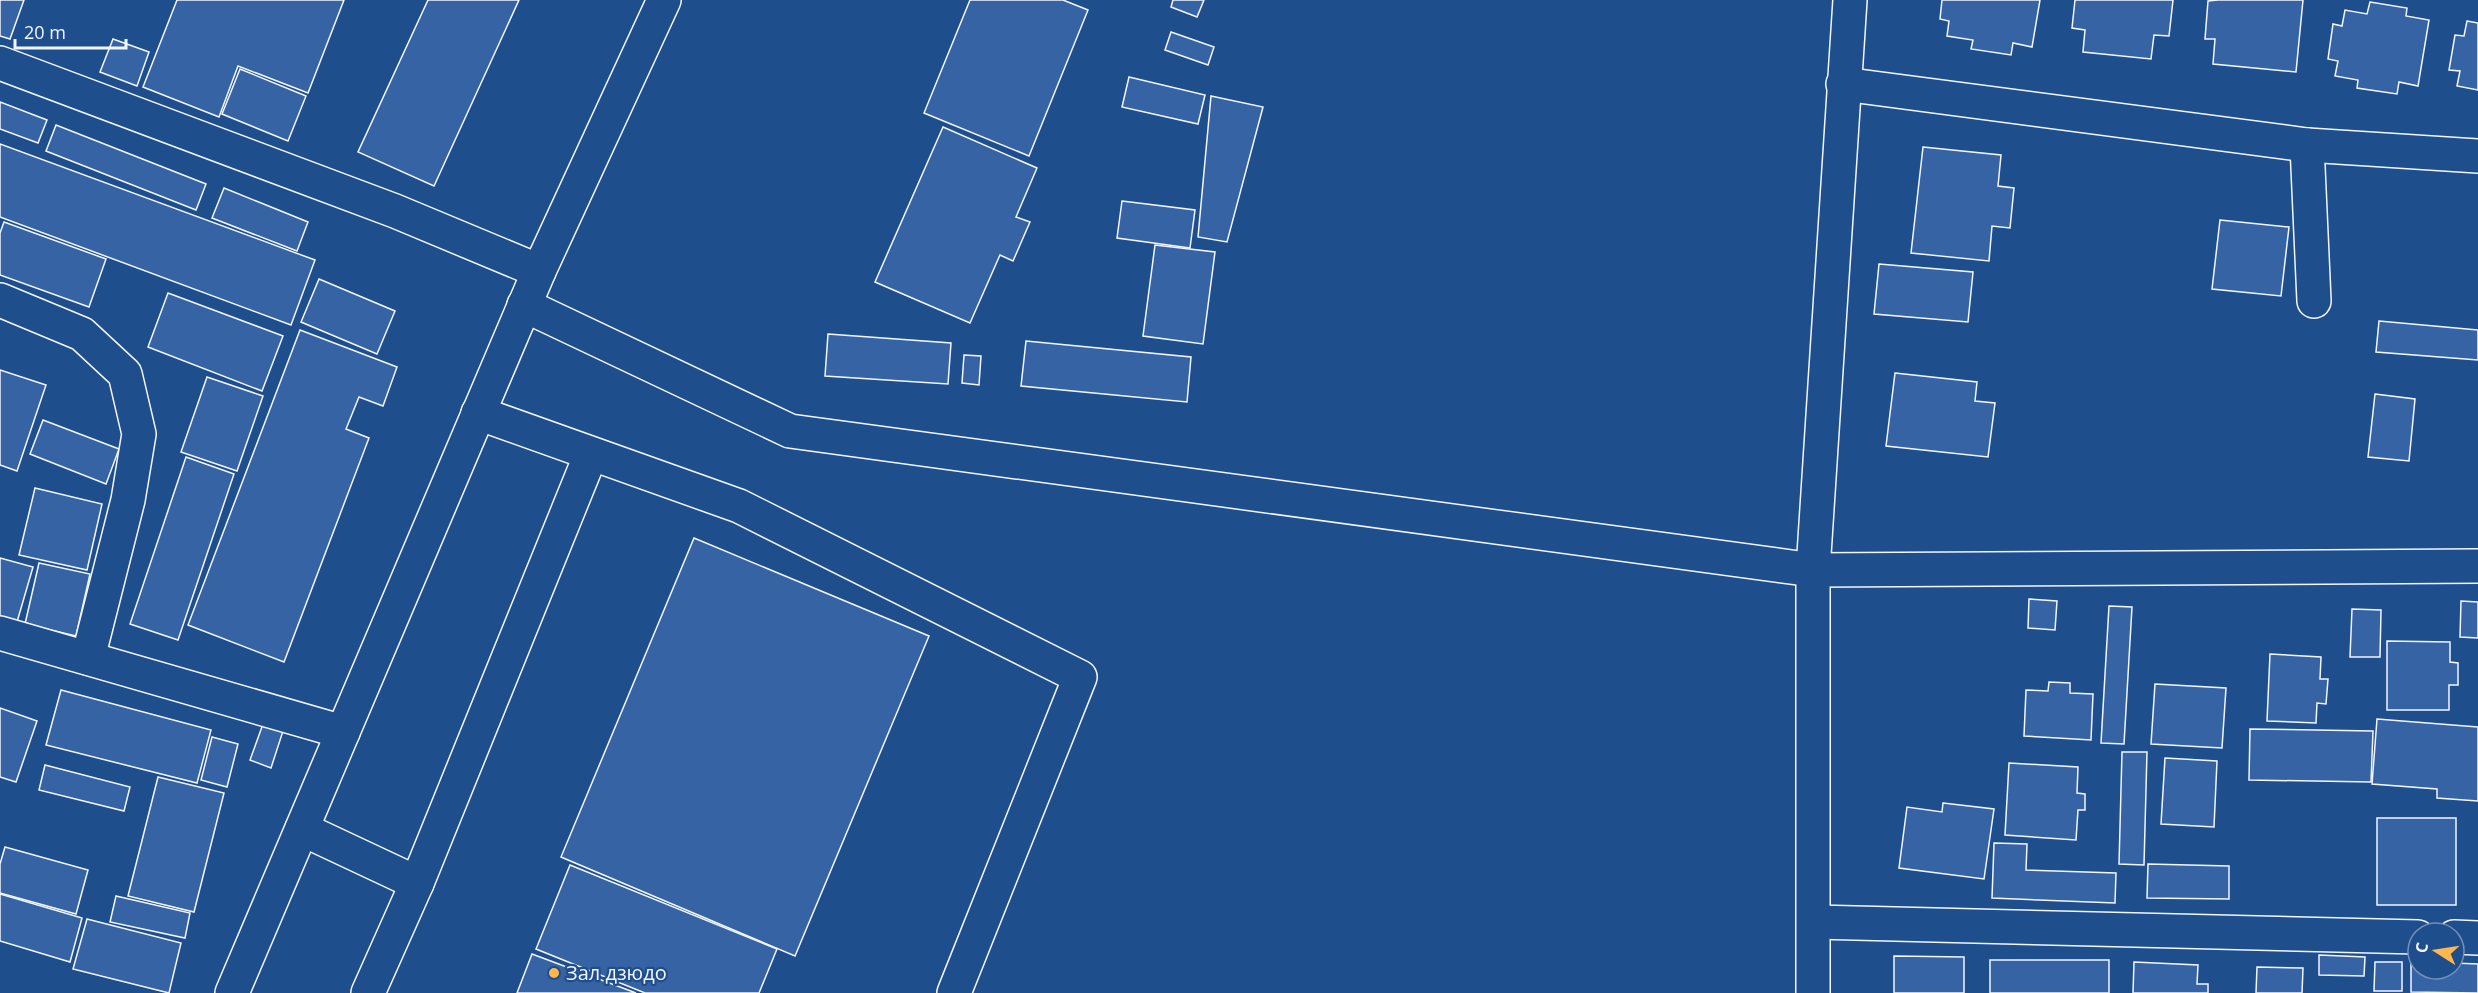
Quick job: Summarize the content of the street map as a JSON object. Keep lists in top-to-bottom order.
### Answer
{
  "places": ["Зал дзюдо"],
  "scale_bar": "20 m",
  "north": "left"
}
